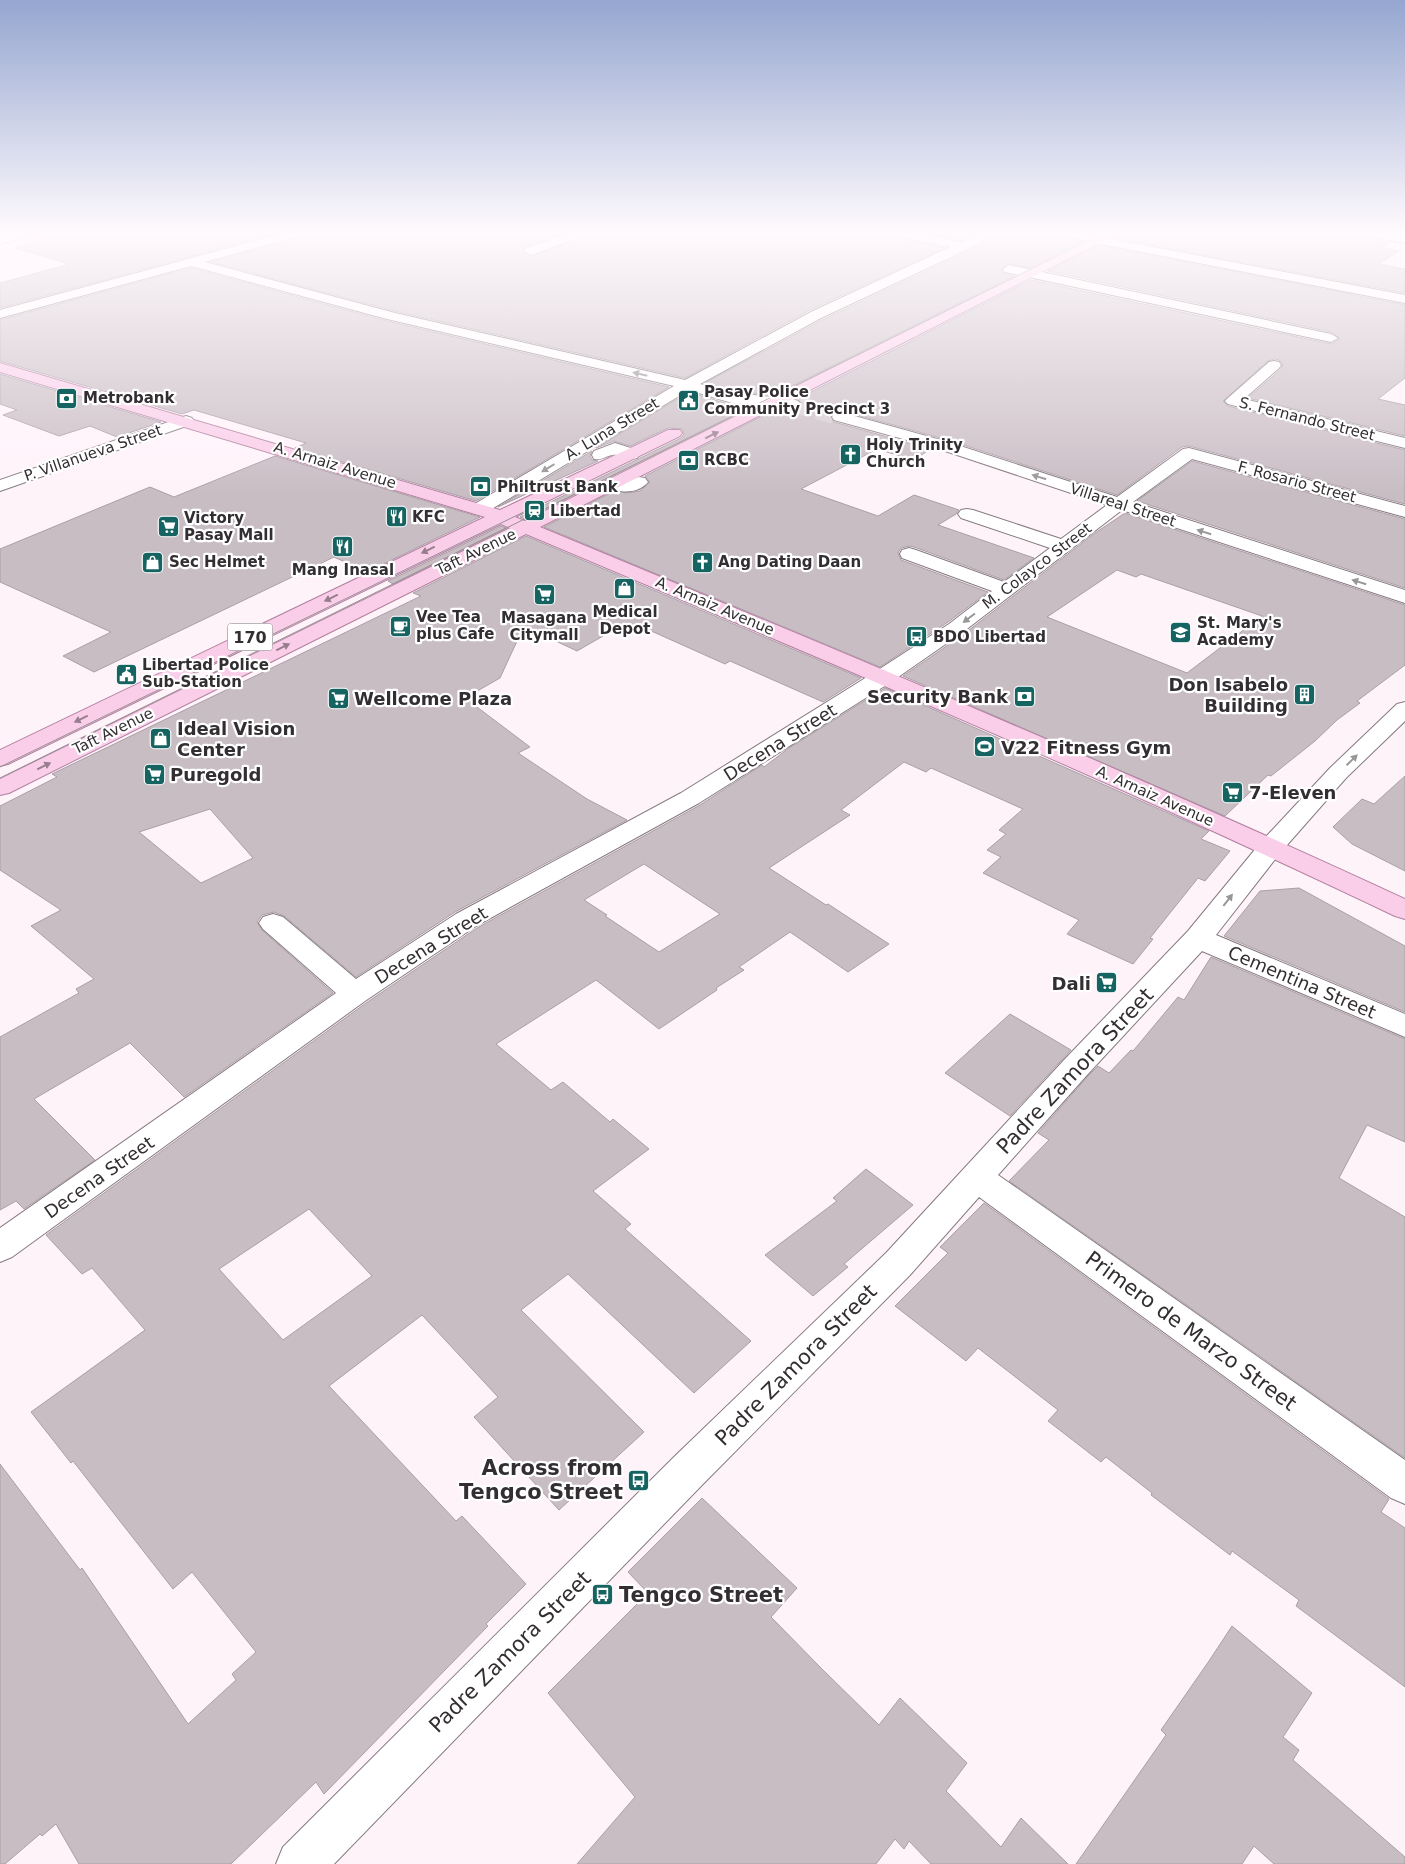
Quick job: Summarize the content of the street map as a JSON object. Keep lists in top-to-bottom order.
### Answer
{
  "streets": {
    "main road": ["A. Arnaiz Avenue", "Taft Avenue", "170"],
    "street": [
      "S. Fernando Street",
      "A. Luna Street",
      "P. Villanueva Street",
      "F. Rosario Street",
      "Villareal Street",
      "M. Colayco Street",
      "Decena Street",
      "Cementina Street",
      "Padre Zamora Street",
      "Primero de Marzo Street"
    ]
  },
  "crossings": [
    ["A. Luna Street", "A. Arnaiz Avenue"],
    ["P. Villanueva Street", "A. Arnaiz Avenue"],
    ["A. Arnaiz Avenue", "Taft Avenue"],
    ["A. Arnaiz Avenue", "M. Colayco Street"],
    ["A. Arnaiz Avenue", "Decena Street"],
    ["A. Arnaiz Avenue", "Padre Zamora Street"],
    ["F. Rosario Street", "M. Colayco Street"],
    ["Villareal Street", "M. Colayco Street"],
    ["M. Colayco Street", "Decena Street"],
    ["Cementina Street", "Padre Zamora Street"],
    ["Padre Zamora Street", "Primero de Marzo Street"]
  ],
  "one_way": ["A. Luna Street", "M. Colayco Street"],
  "places": {
    "bank": [
      "Metrobank",
      "RCBC",
      "Philtrust Bank",
      "Security Bank"
    ],
    "public building": ["Pasay Police Community Precinct 3", "Libertad Police Sub-Station"],
    "church": ["Holy Trinity Church", "Ang Dating Daan"],
    "station": ["Libertad"],
    "restaurant": ["KFC", "Mang Inasal"],
    "supermarket": [
      "Victory Pasay Mall",
      "Masagana Citymall",
      "Wellcome Plaza",
      "Puregold",
      "7-Eleven",
      "Dali"
    ],
    "shop": ["Sec Helmet", "Medical Depot", "Ideal Vision Center"],
    "cafe": ["Vee Tea plus Cafe"],
    "school or university": ["St. Mary's Academy"],
    "bus stop": ["BDO Libertad", "Across from Tengco Street", "Tengco Street"],
    "building": ["Don Isabelo Building"],
    "sports": ["V22 Fitness Gym"]
  }
}
